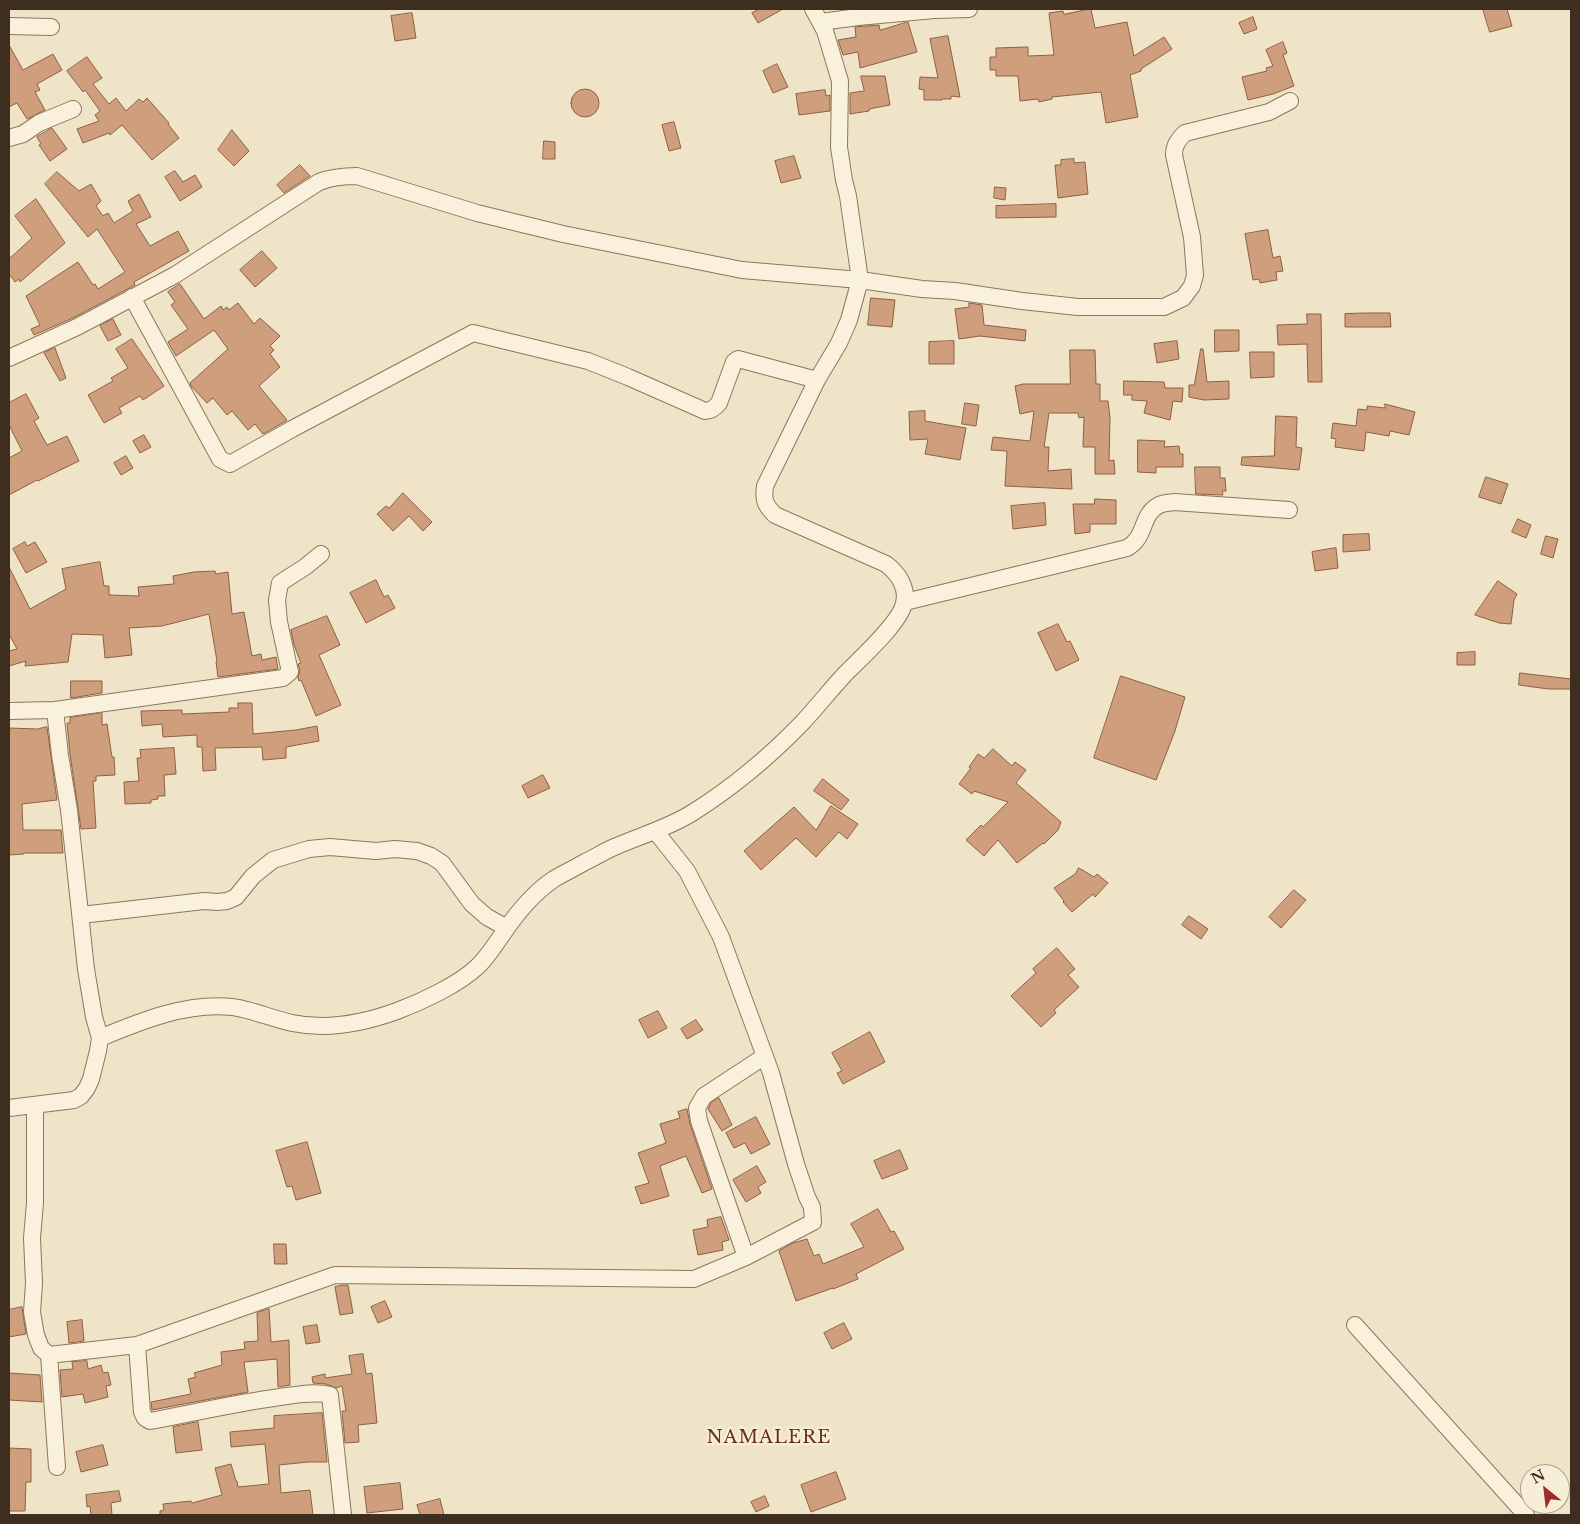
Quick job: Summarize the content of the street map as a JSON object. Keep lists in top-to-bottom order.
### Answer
{
  "districts": ["NAMALERE"],
  "north": "top left"
}
